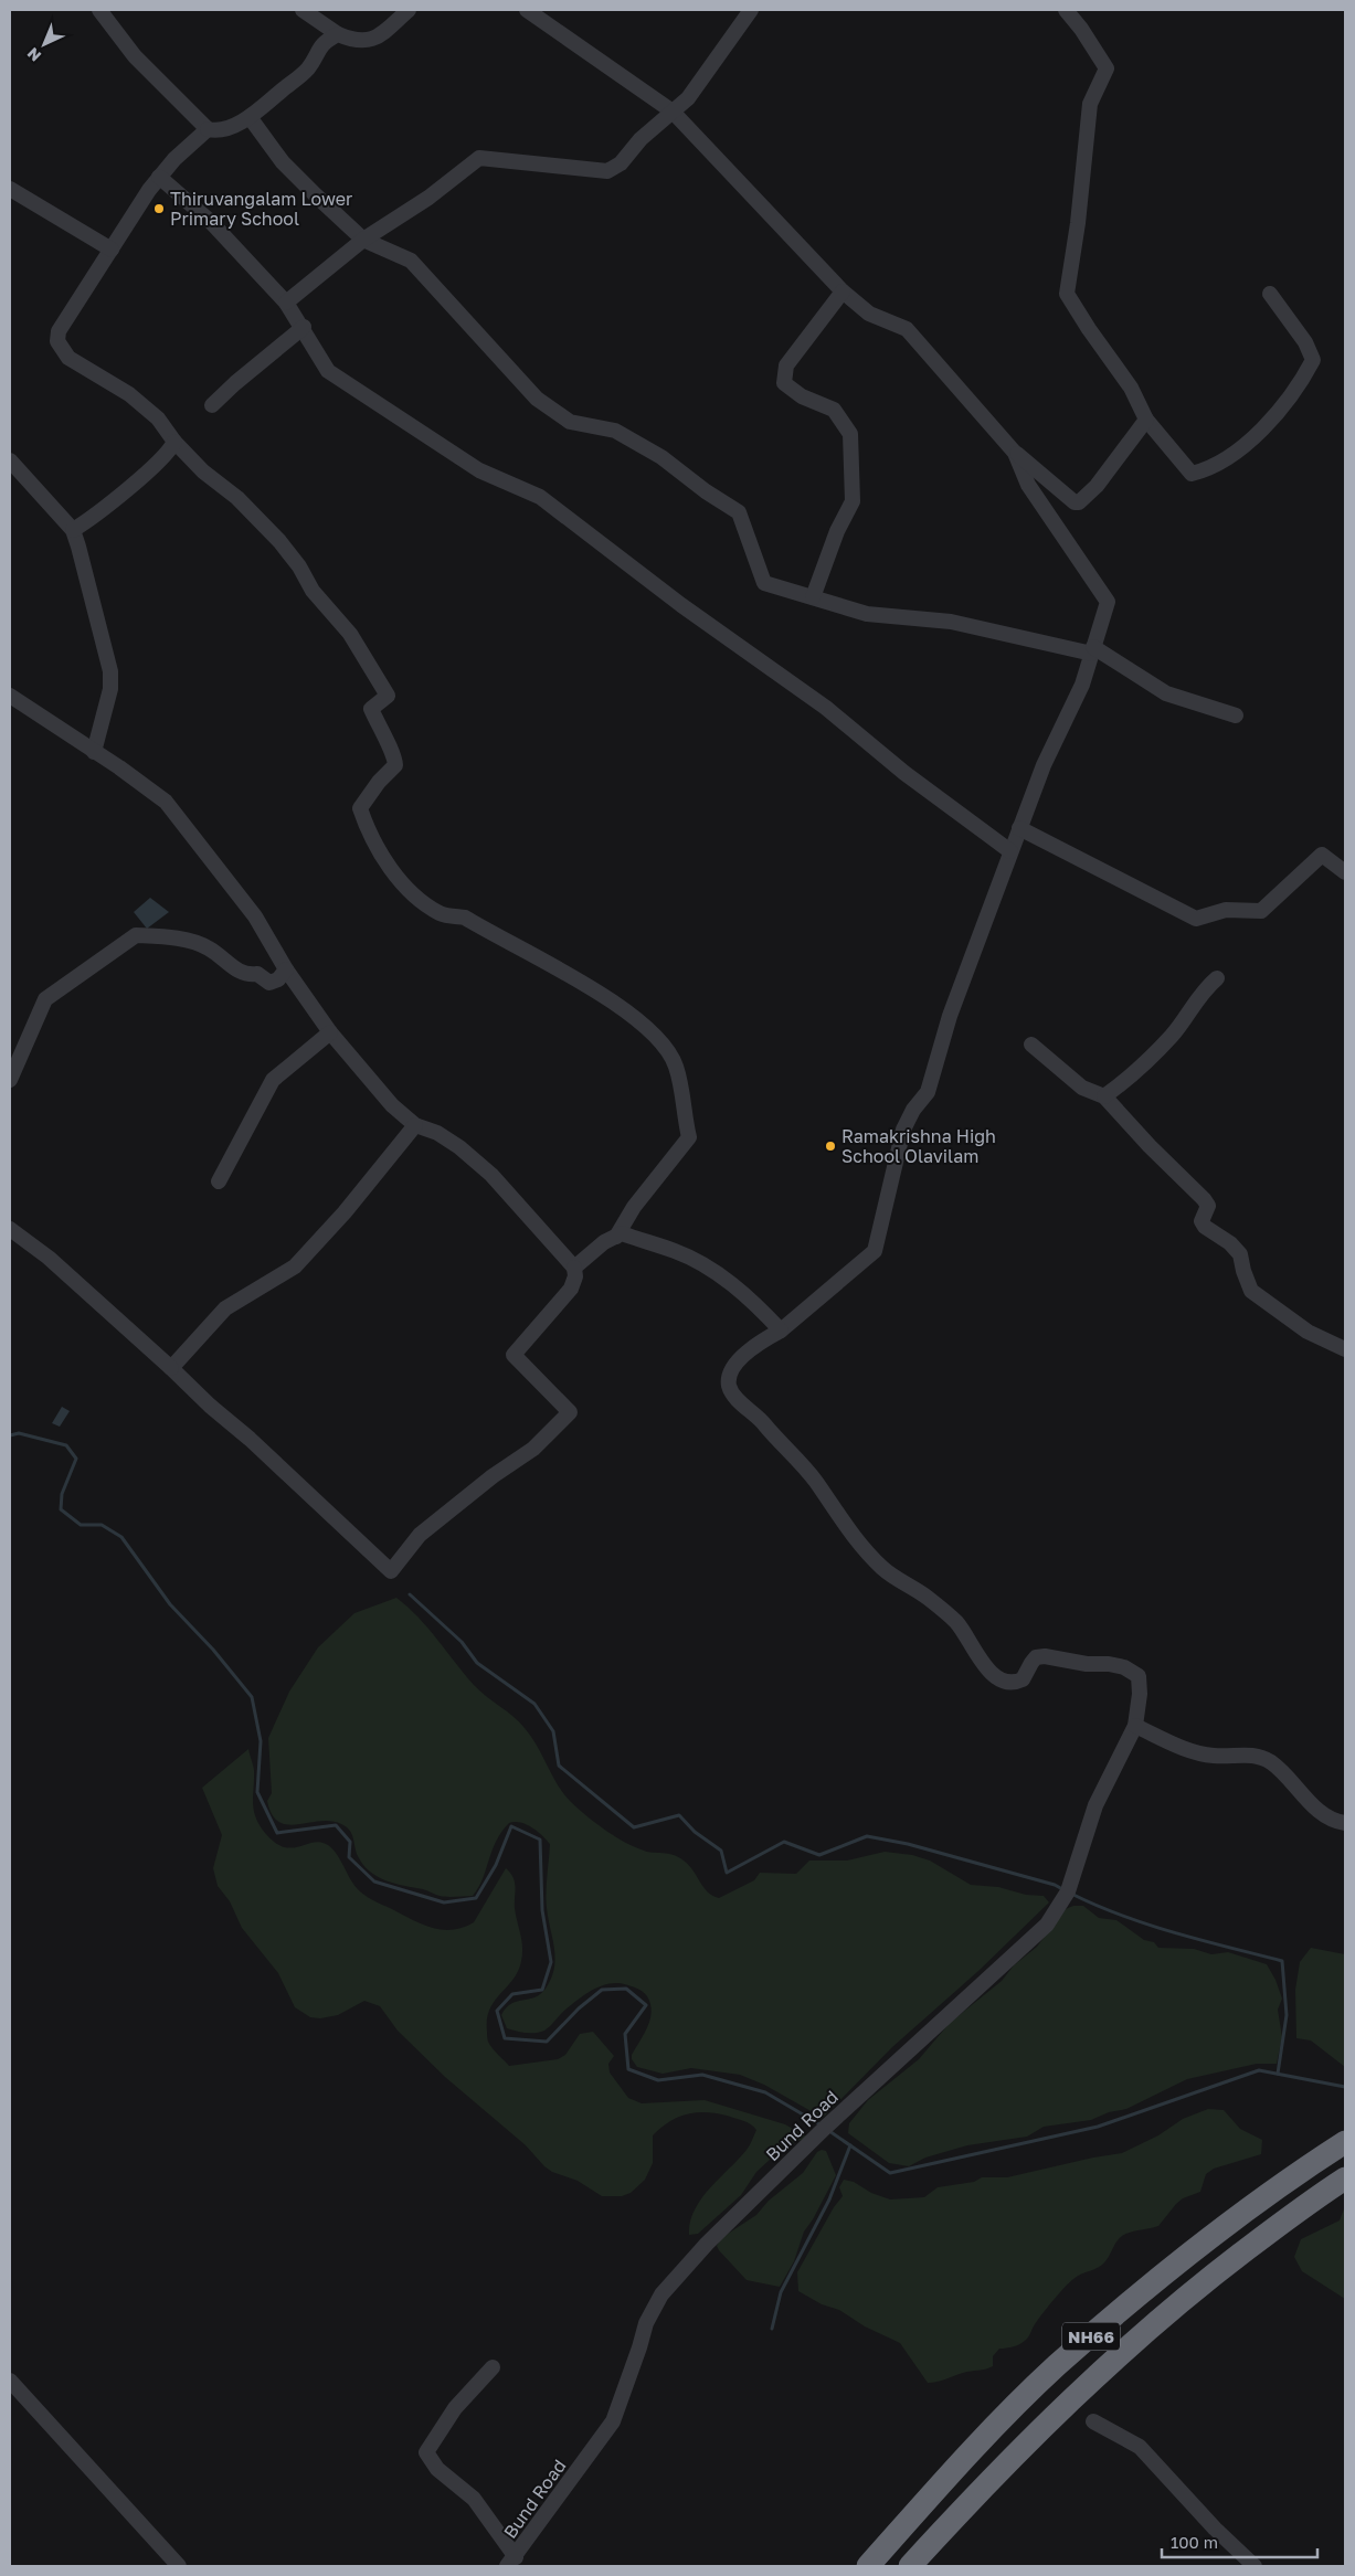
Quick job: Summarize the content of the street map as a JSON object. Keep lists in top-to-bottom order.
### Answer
{
  "streets": {
    "highway": ["NH66"],
    "street": ["Bund Road"]
  },
  "places": ["Thiruvangalam Lower Primary School", "Ramakrishna High School Olavilam"],
  "scale_bar": "100 m",
  "north": "bottom left"
}
